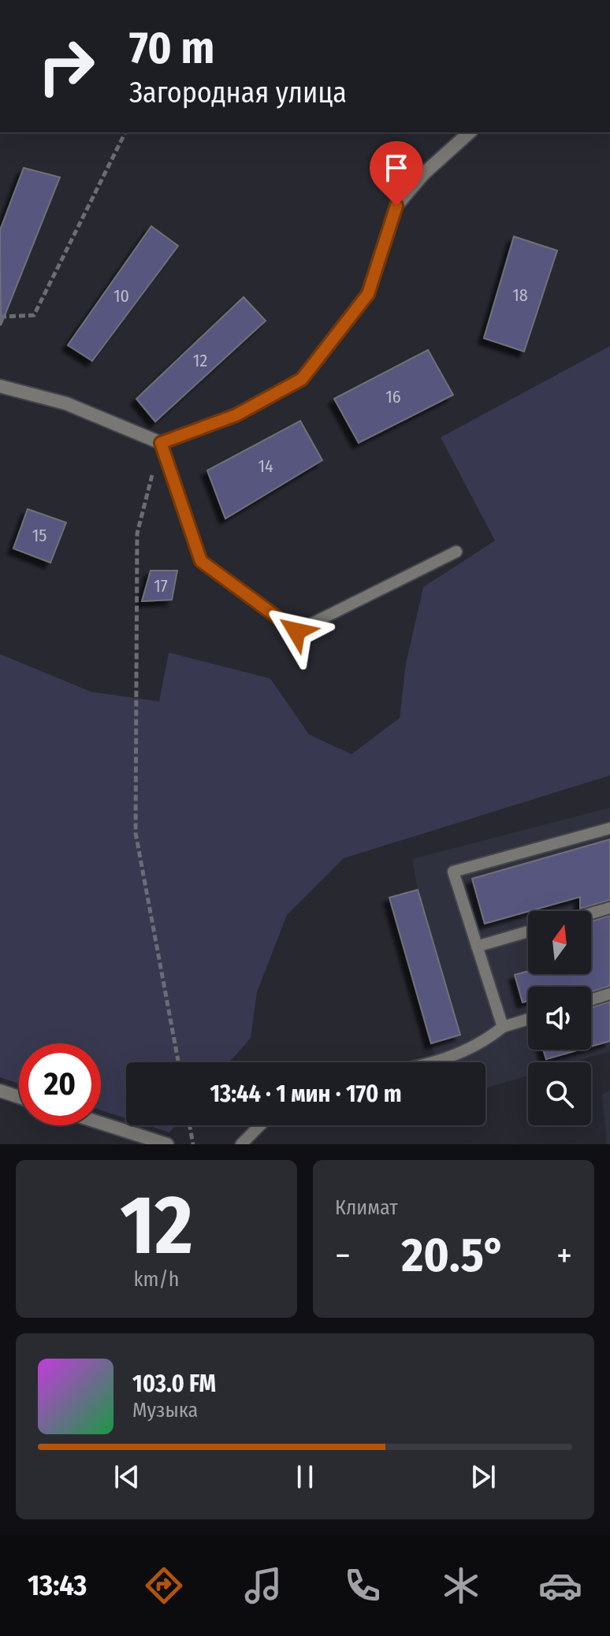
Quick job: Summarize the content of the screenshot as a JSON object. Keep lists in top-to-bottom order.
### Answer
{
  "house_numbers": [
    "18",
    "10",
    "12",
    "16",
    "14",
    "15",
    "17"
  ],
  "north": "top",
  "page": {
    "turn": ["70 m", "Загородная улица"],
    "limit": "20",
    "trip": "13:44 · 1 мин · 170 m",
    "tile": [
      ["12", "km/h"],
      "Климат"
    ],
    "heat": ["−", "20.5°", "+"],
    "song": ["103.0 FM", "Музыка"],
    "tabs": "13:43"
  }
}
